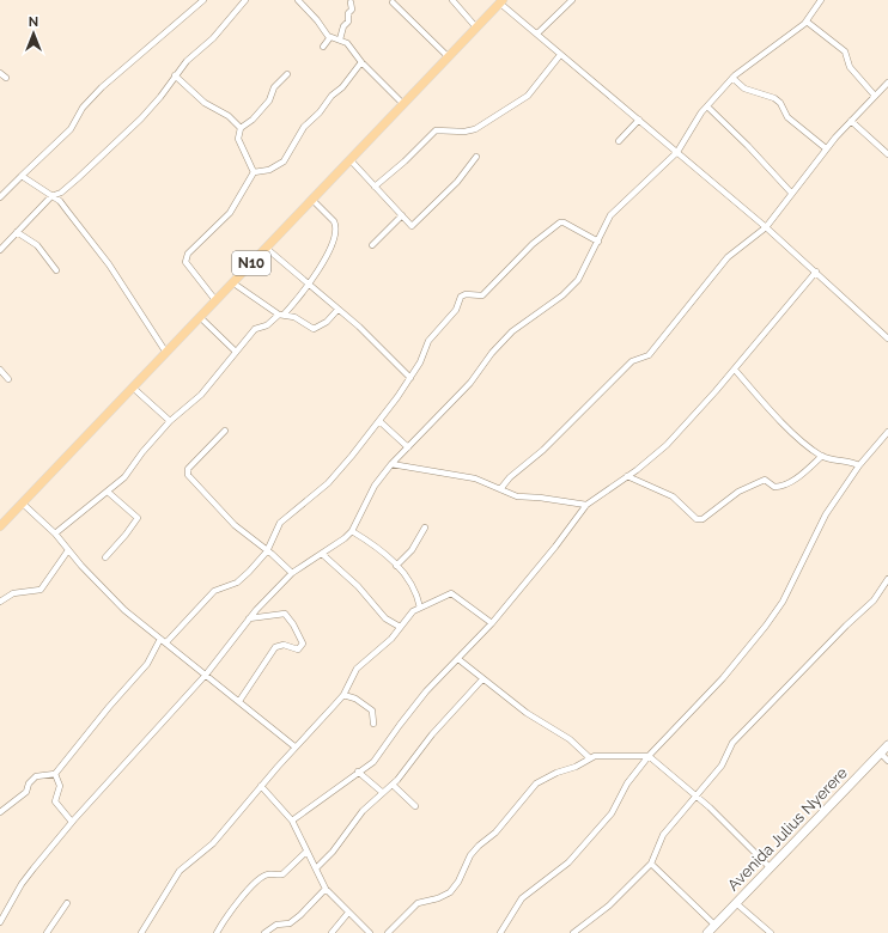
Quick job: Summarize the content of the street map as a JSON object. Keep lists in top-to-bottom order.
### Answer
{
  "streets": {
    "main road": ["N10"],
    "street": ["Avenida Julius Nyerere"]
  },
  "north": "top"
}
